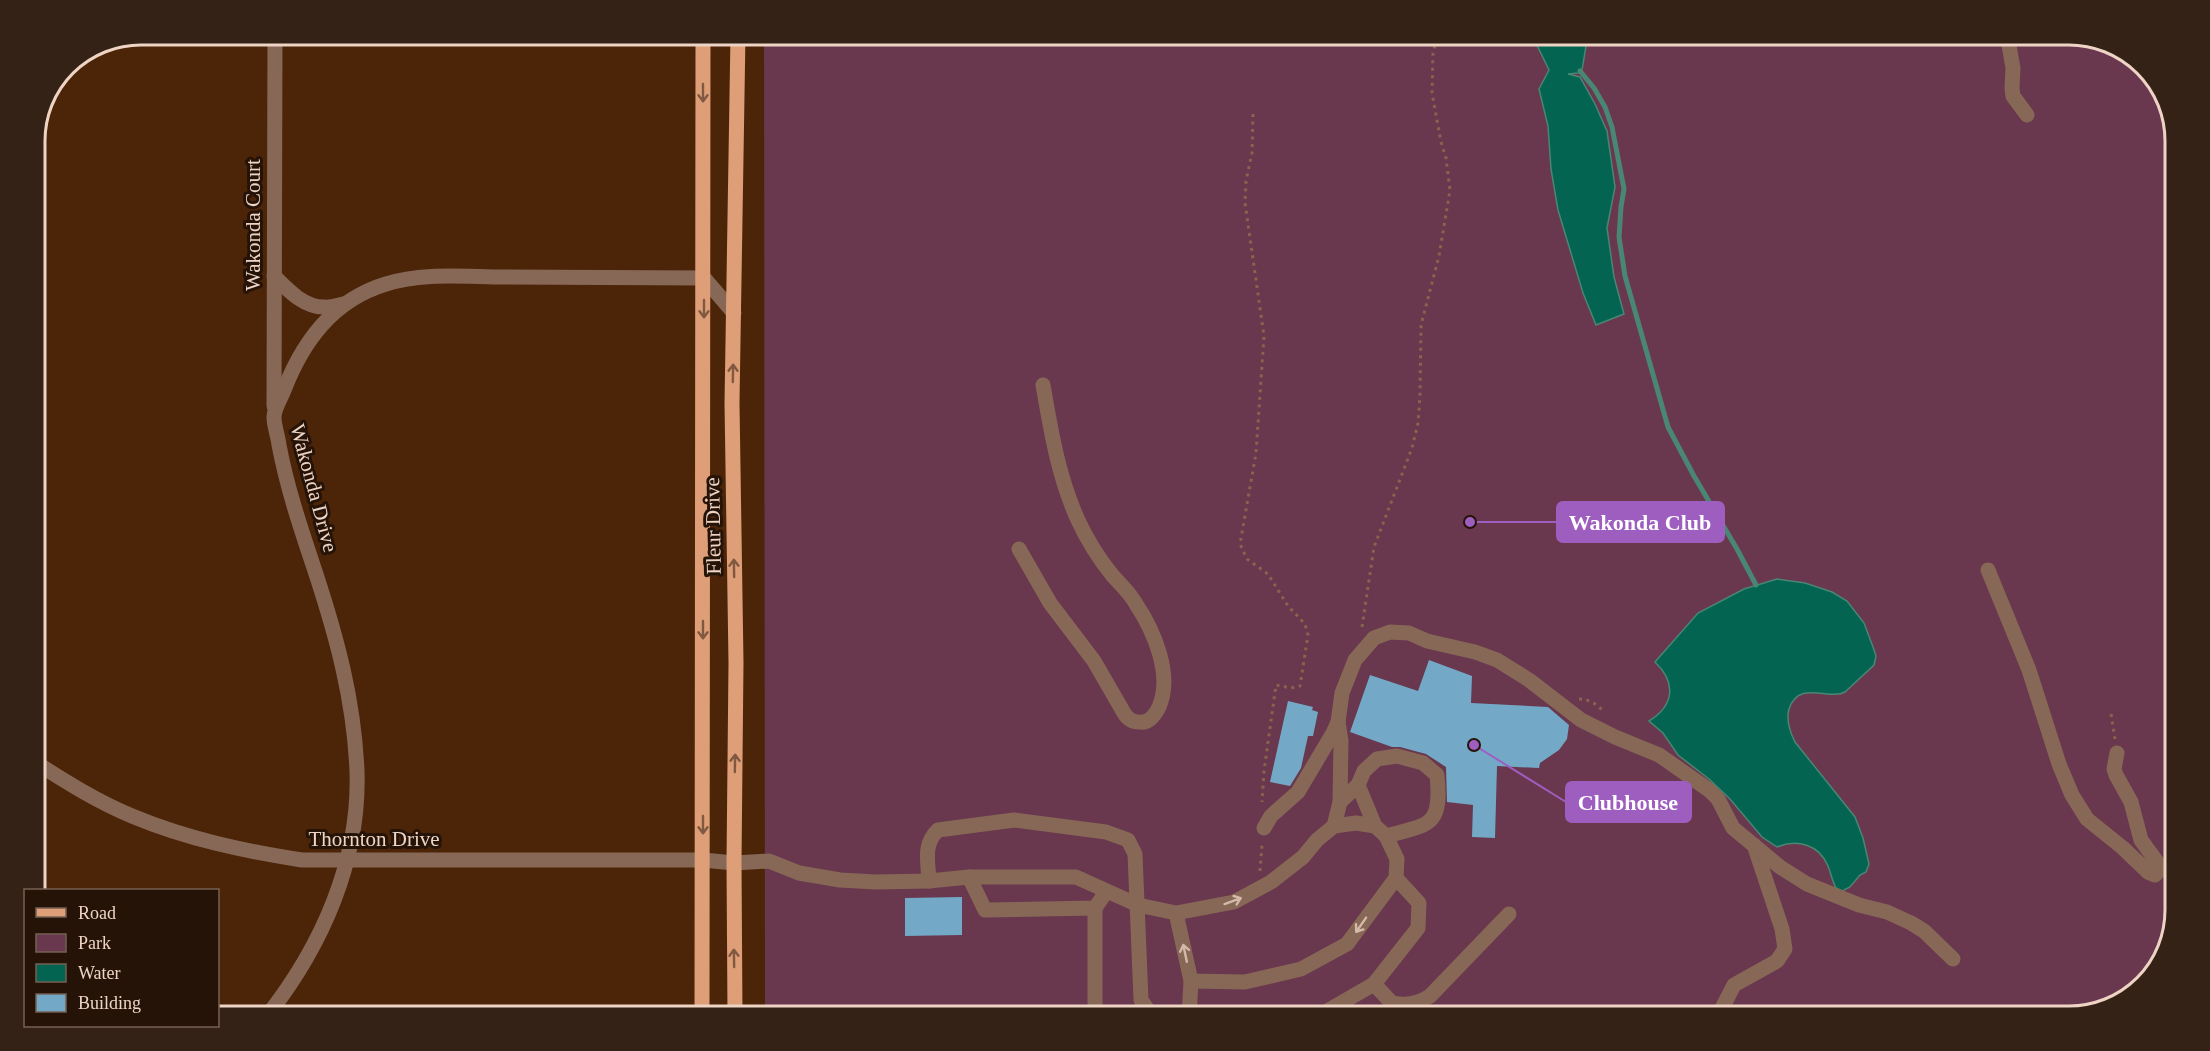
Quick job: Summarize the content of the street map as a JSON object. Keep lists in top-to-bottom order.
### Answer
{
  "streets": {
    "main road": ["Fleur Drive"],
    "street": ["Wakonda Court", "Wakonda Drive", "Thornton Drive"]
  },
  "crossings": [
    ["Wakonda Court", "Wakonda Drive"],
    ["Wakonda Drive", "Fleur Drive"],
    ["Wakonda Drive", "Thornton Drive"],
    ["Fleur Drive", "Thornton Drive"]
  ],
  "places": ["Wakonda Club", "Clubhouse"],
  "legend": [
    "Road",
    "Park",
    "Water",
    "Building"
  ]
}
